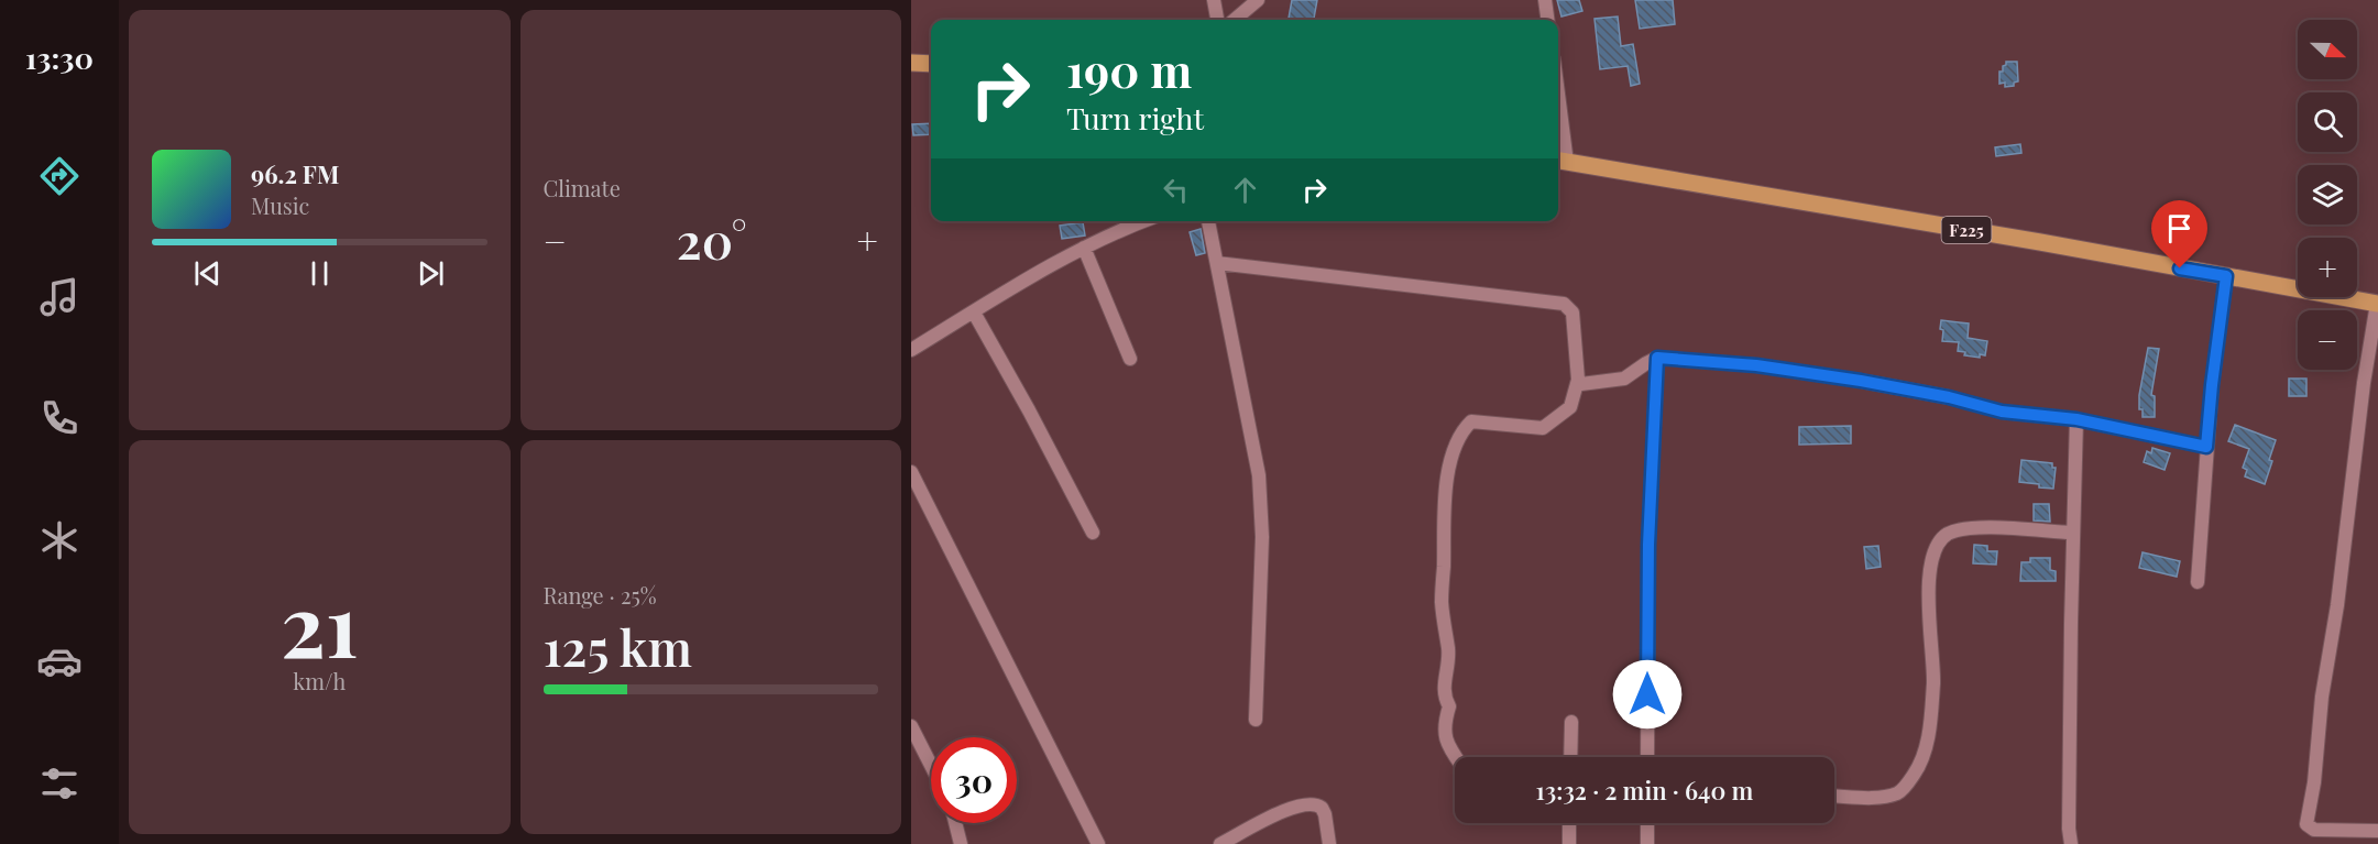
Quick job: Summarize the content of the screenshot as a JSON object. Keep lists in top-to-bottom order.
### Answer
{
  "streets": {
    "main road": ["F225"]
  },
  "north": "right",
  "page": {
    "tabs": "13:30",
    "tile": [
      "Climate",
      ["21", "km/h"],
      ["Range · 25%", "125 km"]
    ],
    "map_buttons": ["+", "−"],
    "turn": ["190 m", "Turn right"],
    "song": ["96.2 FM", "Music"],
    "heat": ["−", "20°", "+"],
    "limit": "30",
    "trip": "13:32 · 2 min · 640 m"
  }
}
